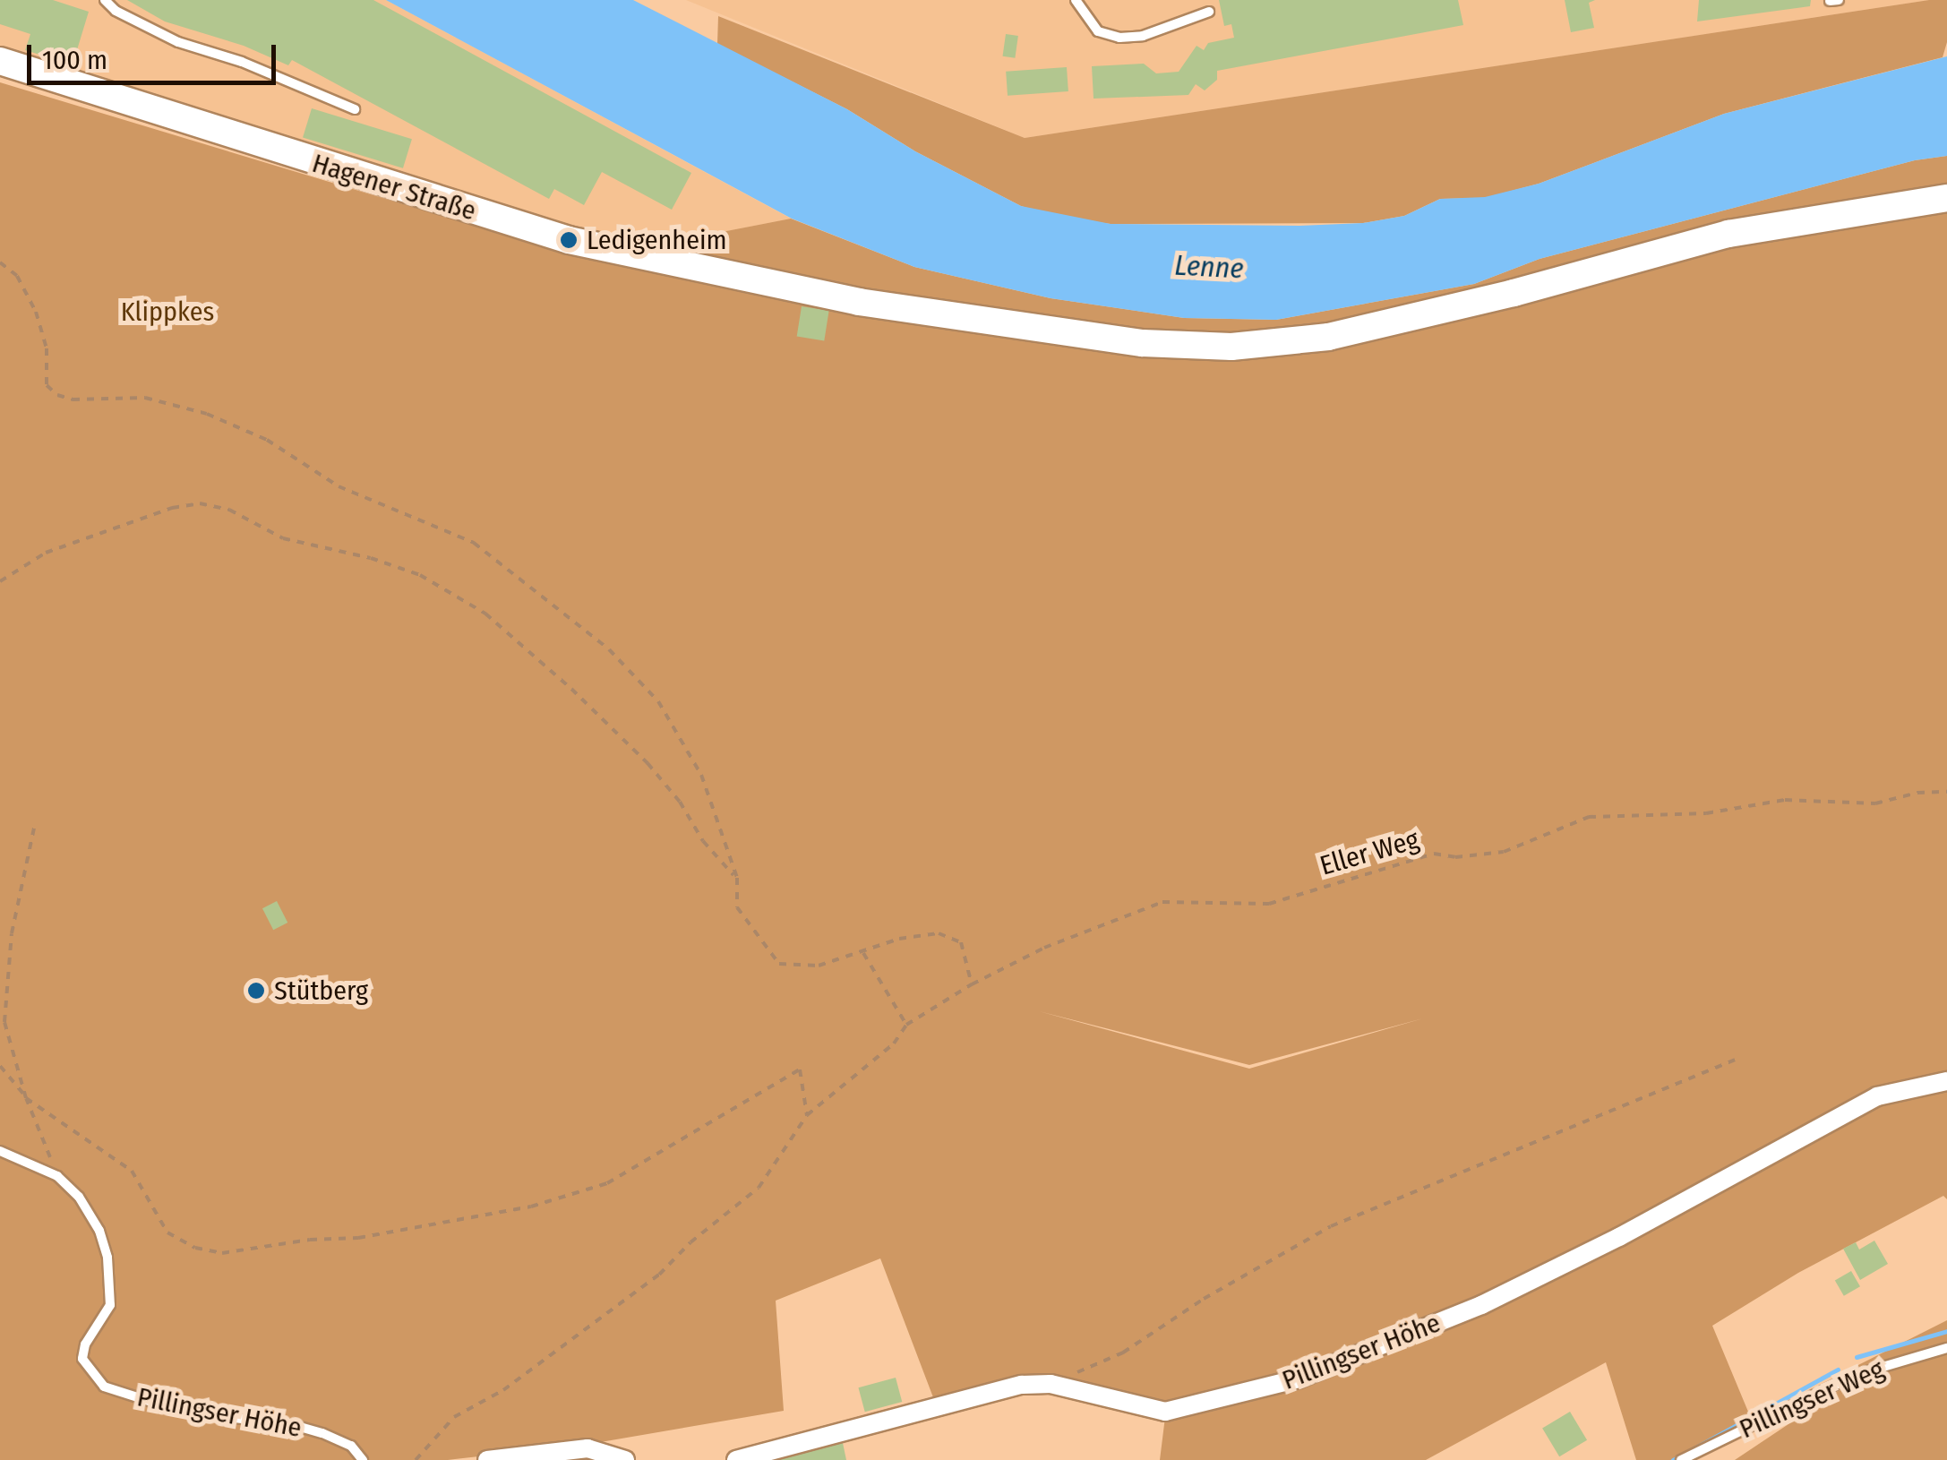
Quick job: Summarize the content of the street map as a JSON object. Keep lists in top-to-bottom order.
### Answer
{
  "streets": {
    "main road": ["Hagener Straße"],
    "street": ["Pillingser Höhe"],
    "lane": ["Pillingser Weg"],
    "path": ["Eller Weg"]
  },
  "water": ["Lenne"],
  "parks": ["Klippkes"],
  "places": ["Ledigenheim", "Stütberg"],
  "scale_bar": "100 m"
}
